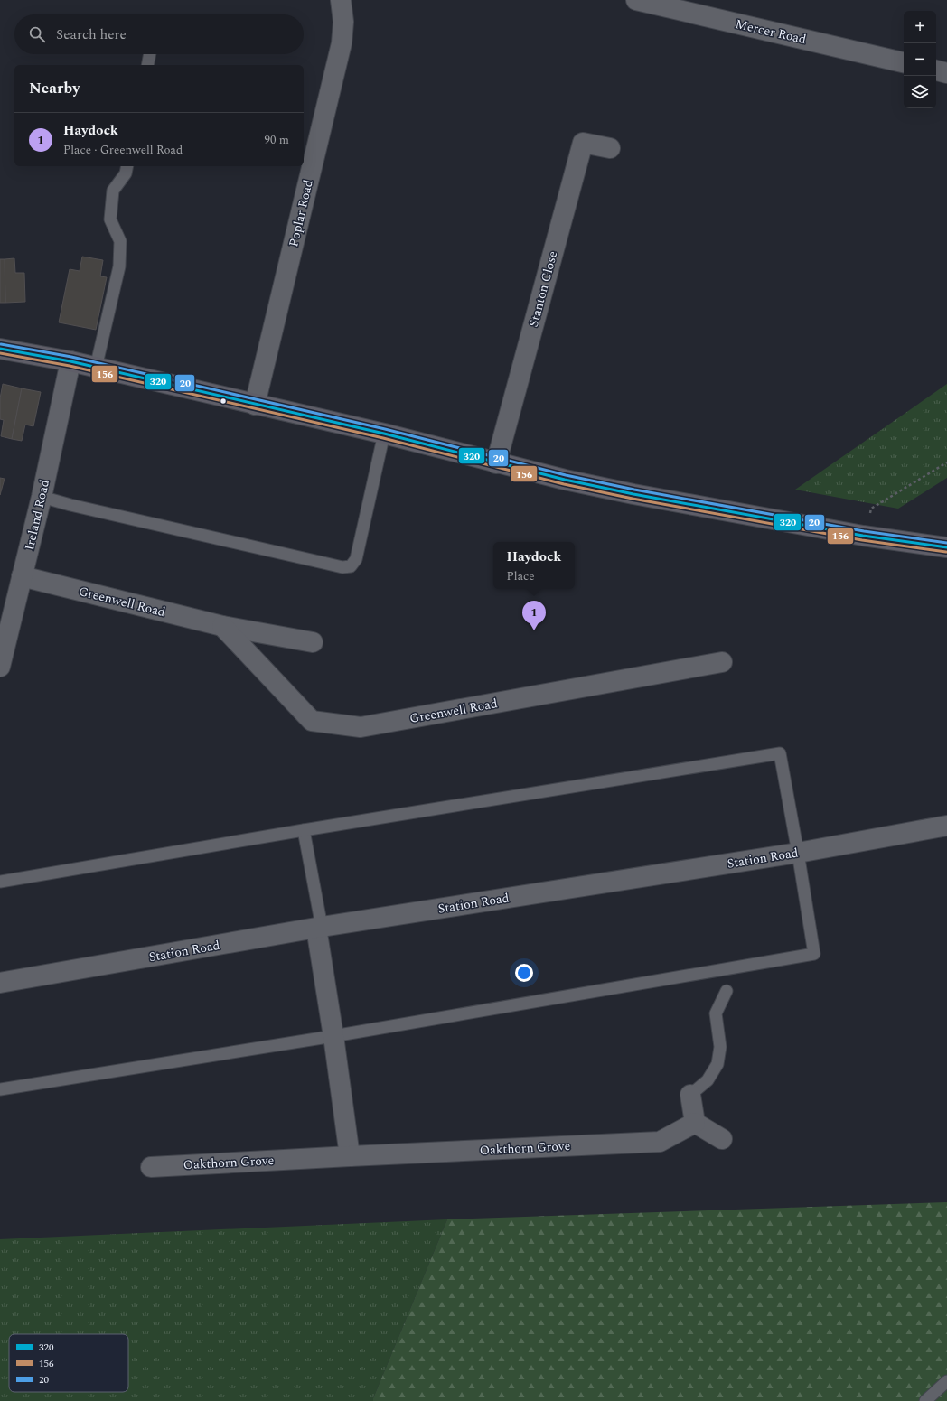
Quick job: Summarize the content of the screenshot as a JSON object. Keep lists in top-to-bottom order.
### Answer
{
  "streets": {
    "street": [
      "Mercer Road",
      "Poplar Road",
      "Stanton Close",
      "Ireland Road",
      "Greenwell Road",
      "Station Road",
      "Oakthorn Grove"
    ]
  },
  "crossings": [
    ["Ireland Road", "Greenwell Road"]
  ],
  "lines": ["transit line 20", "transit line 320", "transit line 156"],
  "legend": ["320", "156", "20"],
  "page": {
    "map_buttons": ["+", "−"],
    "search": "Search here",
    "heading": "Nearby",
    "list": [
      {
        "mark": "1",
        "name": "Haydock",
        "note": "Place · Greenwell Road",
        "value": "90 m"
      }
    ],
    "popup": ["Haydock", "Place"],
    "pins": "1"
  }
}
